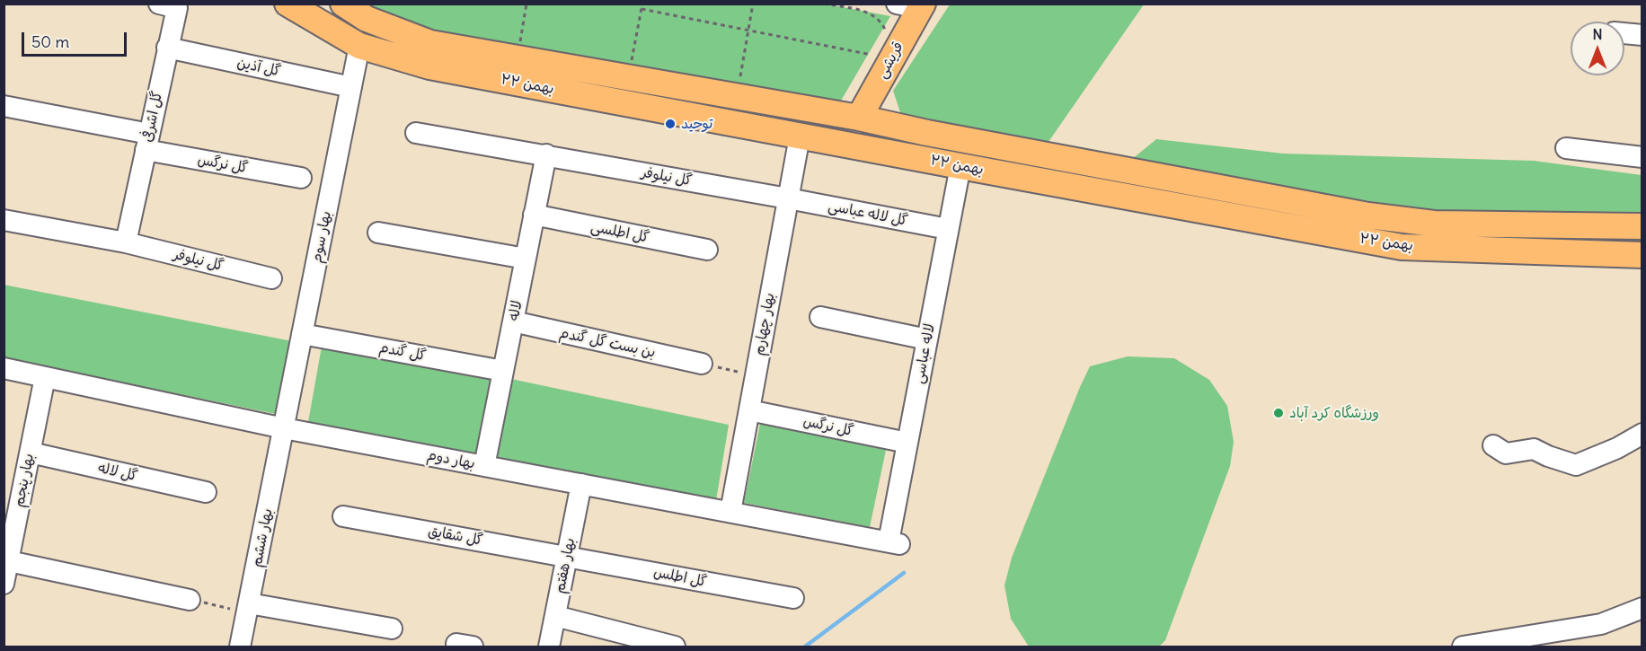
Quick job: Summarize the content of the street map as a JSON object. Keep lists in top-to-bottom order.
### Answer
{
  "streets": {
    "main road": ["قریشی", "۲۲ بهمن"],
    "street": [
      "گل آذین",
      "گل اشرفی",
      "گل نرگس",
      "گل نیلوفر",
      "گل لاله عباسی",
      "گل اطلسی",
      "بهار سوم",
      "لاله",
      "بهار چهارم",
      "بن بست گل گندم",
      "گل گندم",
      "لاله عباسی",
      "بهار دوم",
      "گل لاله",
      "بهار پنجم",
      "گل شقایق",
      "بهار ششم",
      "بهار هفتم",
      "گل اطلس"
    ]
  },
  "crossings": [
    ["قریشی", "۲۲ بهمن"],
    ["گل آذین", "گل اشرفی"],
    ["گل آذین", "بهار سوم"],
    ["۲۲ بهمن", "بهار سوم"],
    ["۲۲ بهمن", "بهار چهارم"],
    ["۲۲ بهمن", "لاله عباسی"],
    ["گل اشرفی", "گل نرگس"],
    ["گل اشرفی", "گل نیلوفر"],
    ["گل نرگس", "بهار چهارم"],
    ["گل نرگس", "لاله عباسی"],
    ["گل نیلوفر", "گل لاله عباسی"],
    ["گل نیلوفر", "لاله"],
    ["گل نیلوفر", "بهار چهارم"],
    ["گل لاله عباسی", "بهار چهارم"],
    ["گل لاله عباسی", "لاله عباسی"],
    ["گل اطلسی", "لاله"],
    ["بهار سوم", "گل گندم"],
    ["بهار سوم", "بهار دوم"],
    ["بهار سوم", "بهار ششم"],
    ["لاله", "بن بست گل گندم"],
    ["لاله", "گل گندم"],
    ["لاله", "بهار دوم"],
    ["بهار چهارم", "بهار دوم"],
    ["لاله عباسی", "بهار دوم"],
    ["بهار دوم", "بهار پنجم"],
    ["بهار دوم", "بهار ششم"],
    ["بهار دوم", "بهار هفتم"],
    ["گل لاله", "بهار پنجم"],
    ["گل شقایق", "بهار هفتم"],
    ["گل شقایق", "گل اطلس"],
    ["بهار هفتم", "گل اطلس"]
  ],
  "places": ["توحید", "ورزشگاه کرد آباد"],
  "scale_bar": "50 m",
  "north": "top"
}
